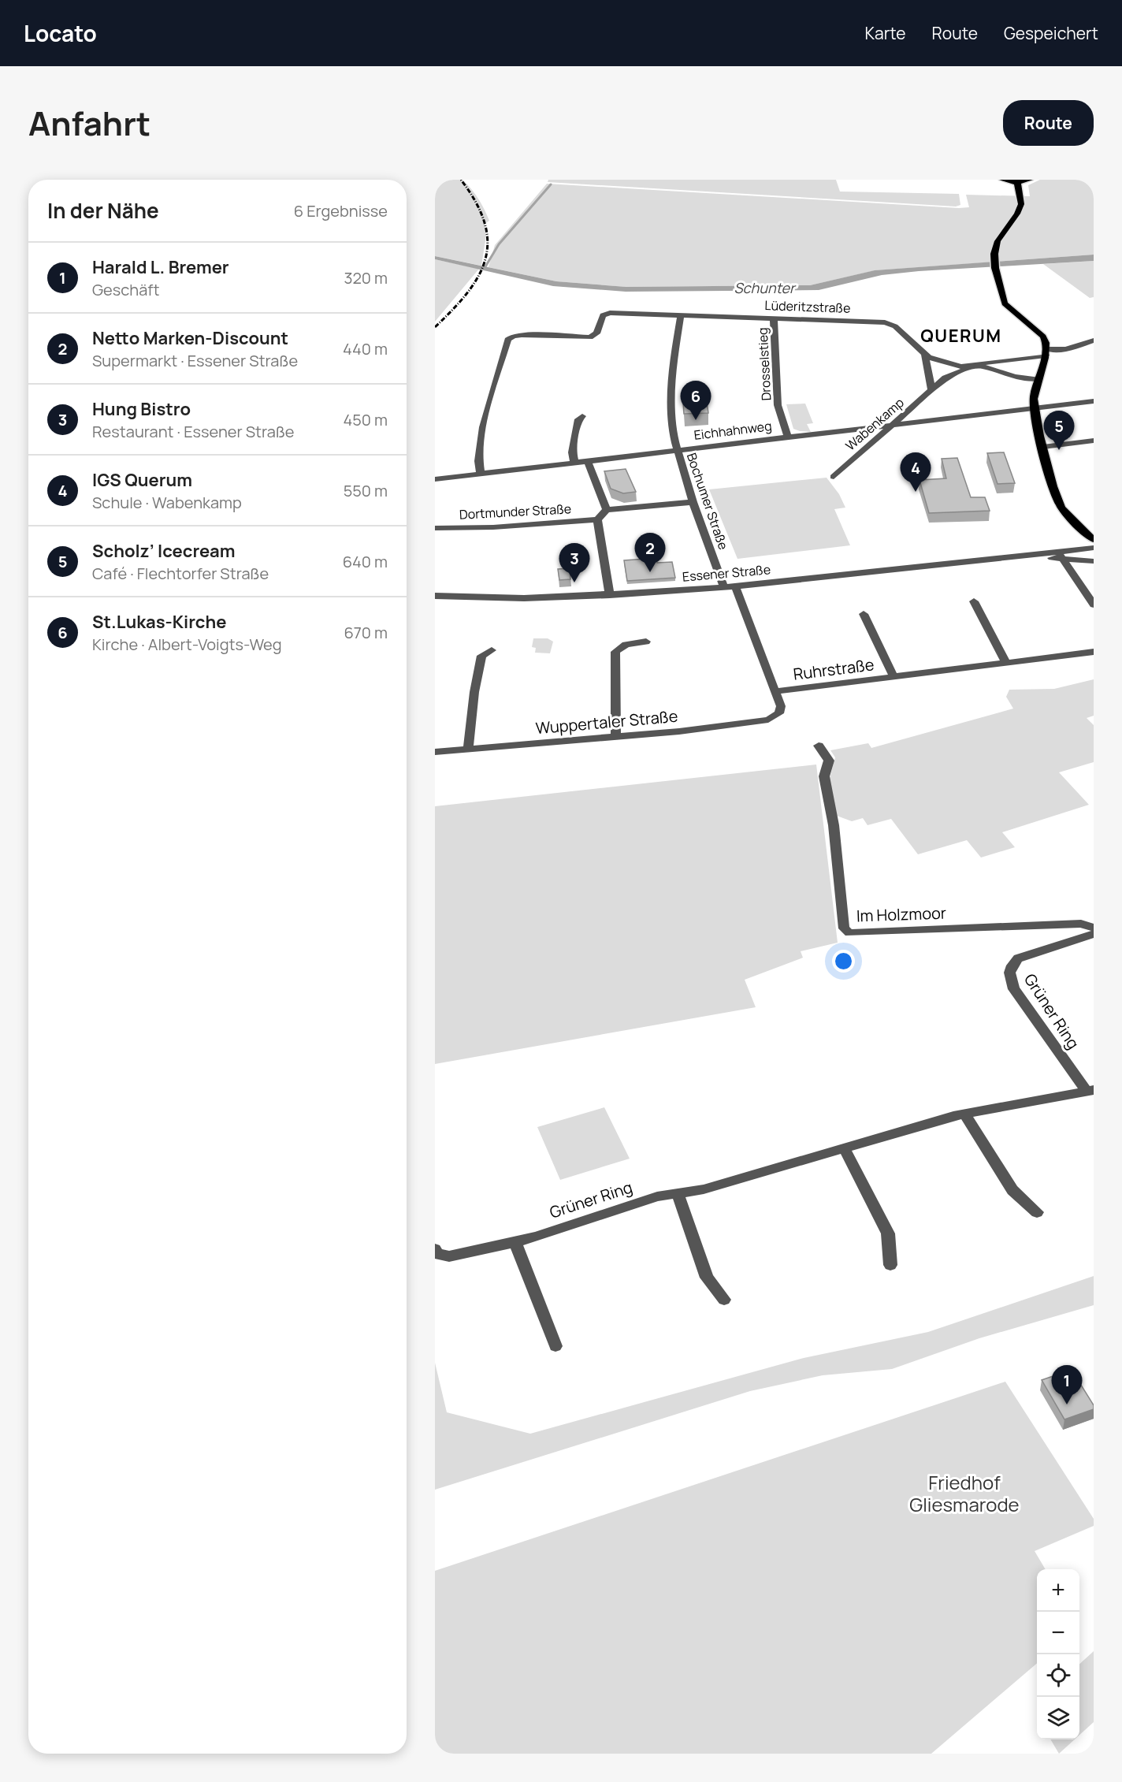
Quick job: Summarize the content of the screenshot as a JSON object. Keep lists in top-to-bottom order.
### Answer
{
  "streets": {
    "street": [
      "Lüderitzstraße",
      "Drosselstieg",
      "Wabenkamp",
      "Eichhahnweg",
      "Bochumer Straße",
      "Dortmunder Straße",
      "Essener Straße",
      "Ruhrstraße",
      "Wuppertaler Straße",
      "Im Holzmoor",
      "Grüner Ring"
    ]
  },
  "crossings": [
    ["Lüderitzstraße", "Drosselstieg"],
    ["Lüderitzstraße", "Eichhahnweg"],
    ["Lüderitzstraße", "Bochumer Straße"],
    ["Drosselstieg", "Eichhahnweg"],
    ["Wabenkamp", "Eichhahnweg"],
    ["Eichhahnweg", "Bochumer Straße"],
    ["Bochumer Straße", "Essener Straße"],
    ["Ruhrstraße", "Wuppertaler Straße"]
  ],
  "districts": ["QUERUM"],
  "water": ["Schunter"],
  "parks": ["Friedhof Gliesmarode"],
  "page": {
    "header": "Locato",
    "nav": ["Karte", "Route", "Gespeichert"],
    "title": "Anfahrt",
    "buttons": "Route",
    "heading": ["In der Nähe", "6 Ergebnisse"],
    "list": [
      {
        "mark": "1",
        "name": "Harald L. Bremer",
        "note": "Geschäft",
        "value": "320 m"
      },
      {
        "mark": "2",
        "name": "Netto Marken-Discount",
        "note": "Supermarkt · Essener Straße",
        "value": "440 m"
      },
      {
        "mark": "3",
        "name": "Hung Bistro",
        "note": "Restaurant · Essener Straße",
        "value": "450 m"
      },
      {
        "mark": "4",
        "name": "IGS Querum",
        "note": "Schule · Wabenkamp",
        "value": "550 m"
      },
      {
        "mark": "5",
        "name": "Scholz’ Icecream",
        "note": "Café · Flechtorfer Straße",
        "value": "640 m"
      },
      {
        "mark": "6",
        "name": "St.Lukas-Kirche",
        "note": "Kirche · Albert-Voigts-Weg",
        "value": "670 m"
      }
    ],
    "pins": [
      "6",
      "5",
      "4",
      "2",
      "3",
      "1"
    ],
    "map_buttons": ["+", "−"]
  }
}
